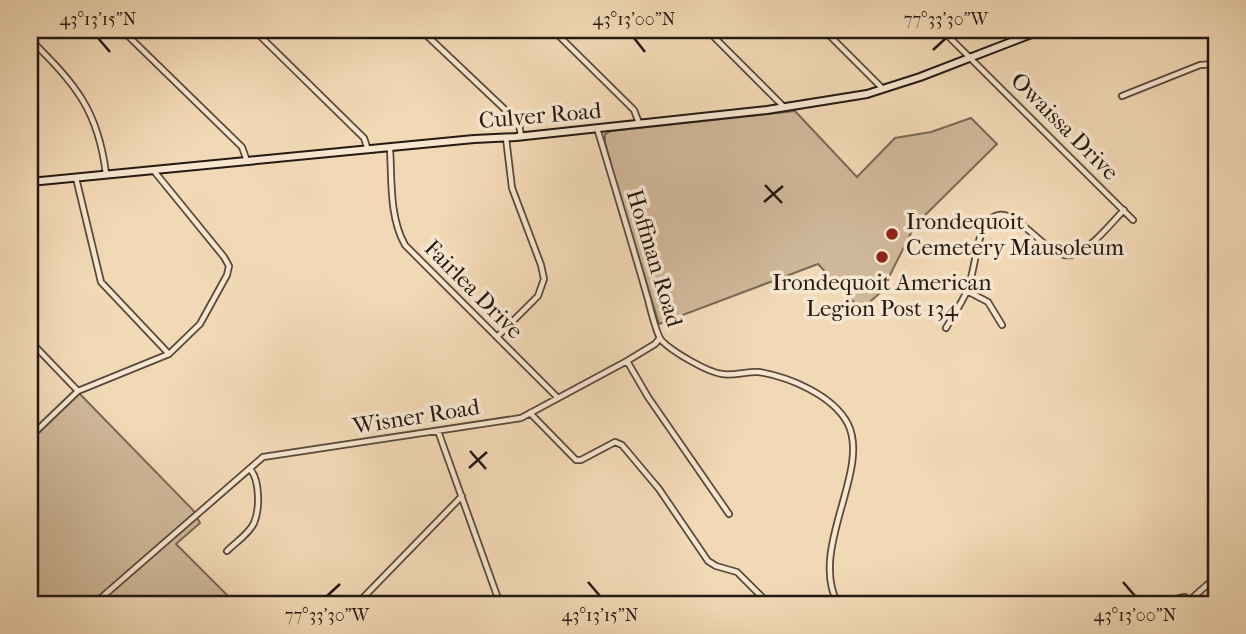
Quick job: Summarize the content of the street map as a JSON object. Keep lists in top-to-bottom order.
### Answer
{
  "streets": {
    "main road": ["Culver Road"],
    "street": [
      "Owaissa Drive",
      "Hoffman Road",
      "Fairlea Drive",
      "Wisner Road"
    ]
  },
  "crossings": [
    ["Culver Road", "Owaissa Drive"],
    ["Culver Road", "Hoffman Road"],
    ["Culver Road", "Fairlea Drive"],
    ["Hoffman Road", "Wisner Road"],
    ["Fairlea Drive", "Wisner Road"]
  ],
  "places": ["Irondequoit Cemetery Mausoleum", "Irondequoit American Legion Post 134"],
  "coordinates": ["43°13'15\"N", "43°13'00\"N", "77°33'30\"W"]
}
